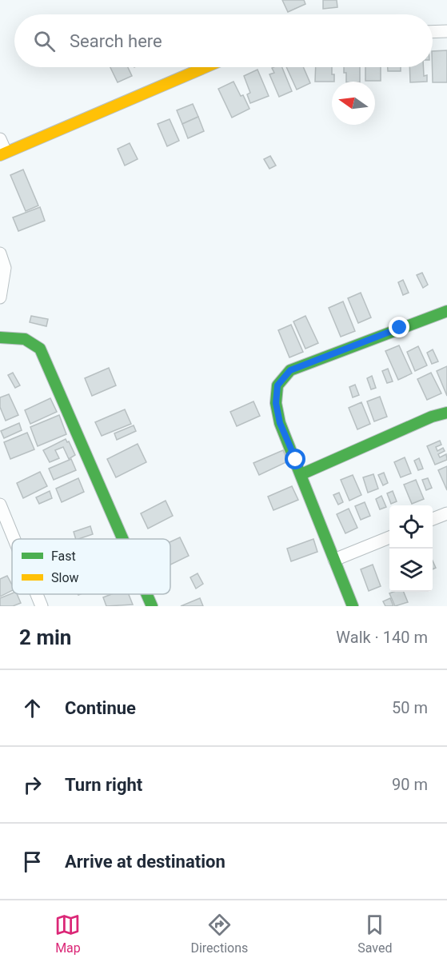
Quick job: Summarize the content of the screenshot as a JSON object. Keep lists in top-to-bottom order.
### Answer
{
  "legend": ["Fast", "Slow"],
  "north": "left",
  "page": {
    "search": "Search here",
    "heading": ["2 min", "Walk · 140 m"],
    "list": [
      ["Continue", "50 m"],
      ["Turn right", "90 m"],
      "Arrive at destination"
    ],
    "nav": ["Map", "Directions", "Saved"]
  }
}
